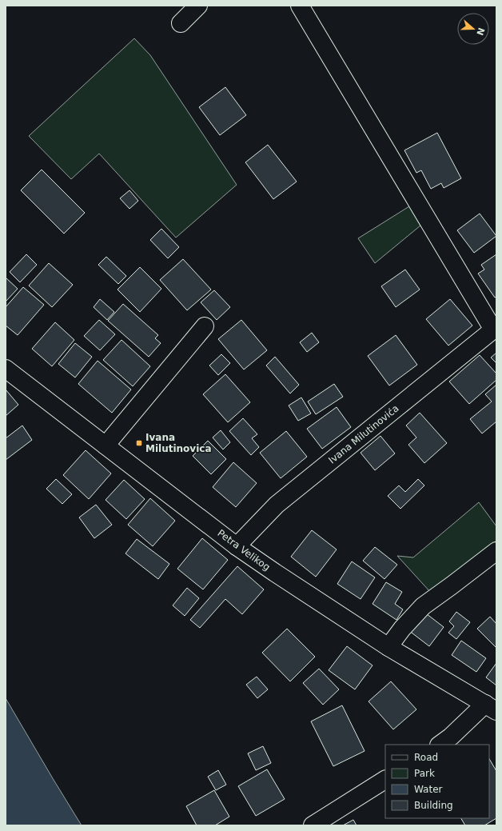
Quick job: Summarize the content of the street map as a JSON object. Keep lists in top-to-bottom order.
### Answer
{
  "streets": {
    "street": ["Ivana Milutinovića", "Petra Velikog"]
  },
  "crossings": [
    ["Ivana Milutinovića", "Petra Velikog"]
  ],
  "places": {
    "transit": ["Ivana Milutinovica"]
  },
  "legend": [
    "Road",
    "Park",
    "Water",
    "Building"
  ],
  "north": "right"
}
